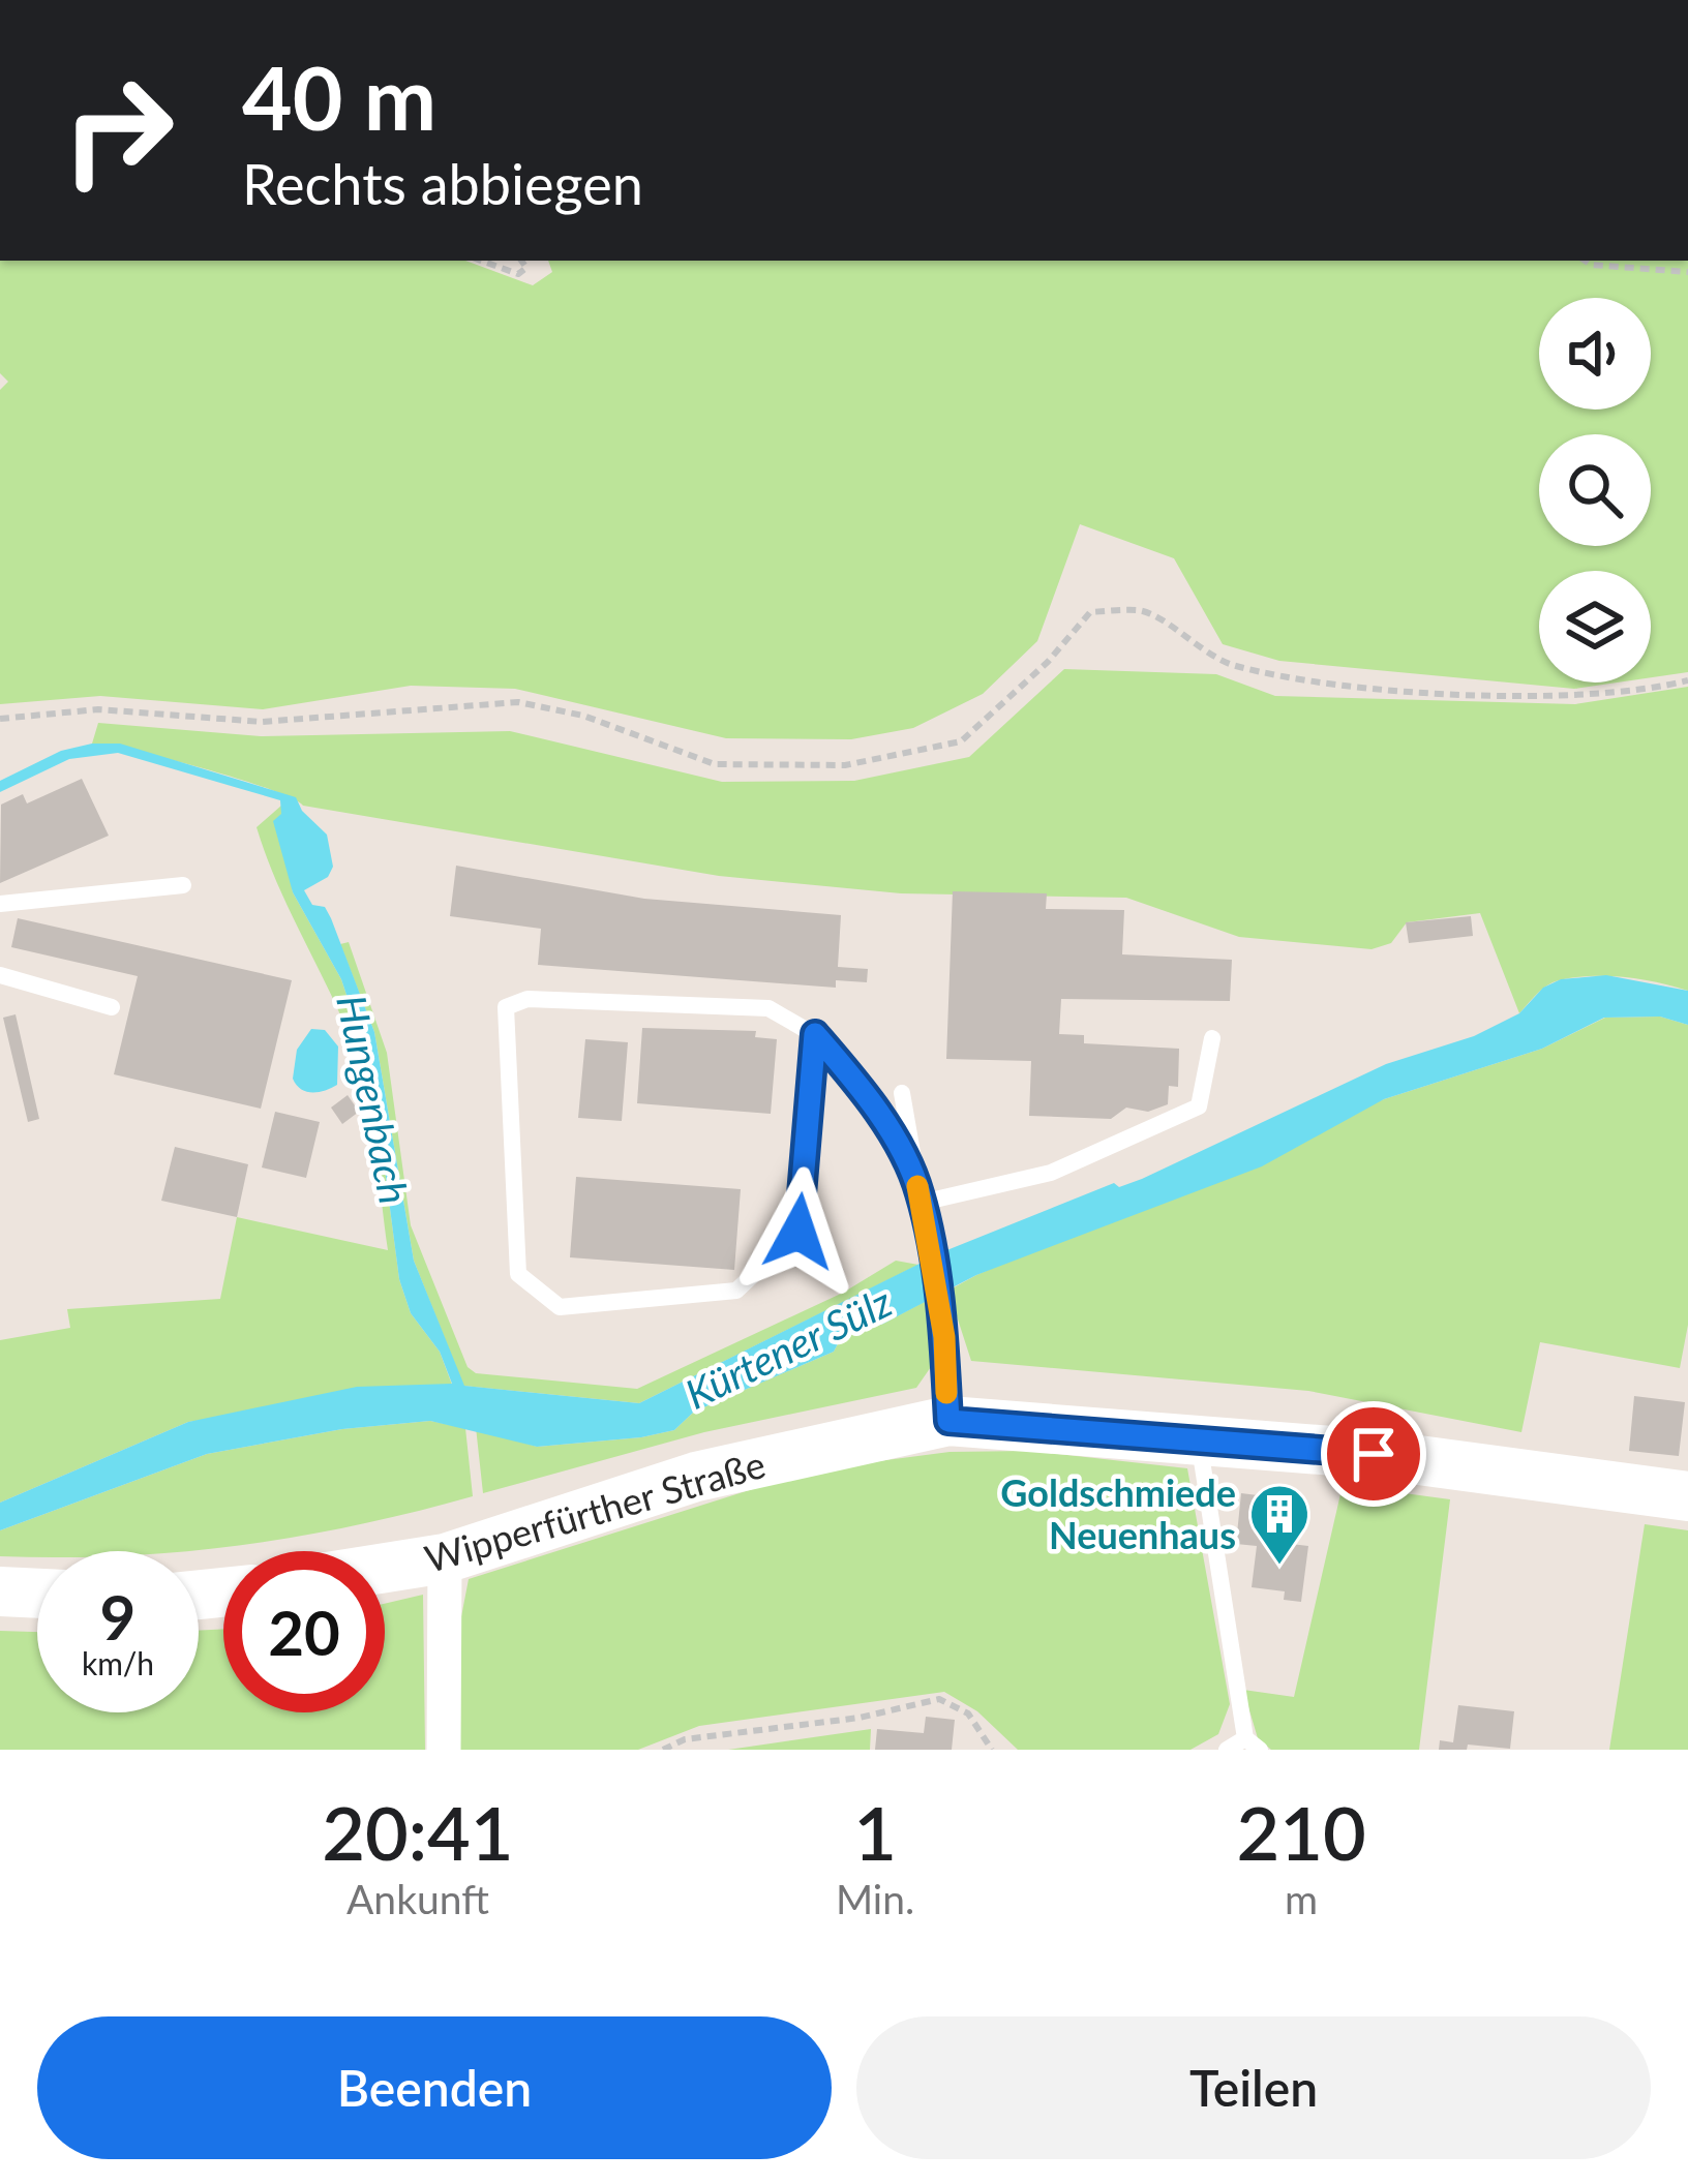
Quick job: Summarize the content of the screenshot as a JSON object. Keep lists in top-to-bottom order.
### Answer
{
  "streets": {
    "main road": ["Wipperfürther Straße"]
  },
  "water": ["Hungenbach", "Kürtener Sülz"],
  "places": {
    "building": ["Goldschmiede Neuenhaus"]
  },
  "page": {
    "turn": ["40 m", "Rechts abbiegen"],
    "speed": "9 km/h",
    "limit": "20",
    "eta": [
      "20:41",
      "Ankunft",
      "1",
      "Min.",
      "210",
      "m"
    ],
    "buttons": ["Beenden", "Teilen"]
  }
}
